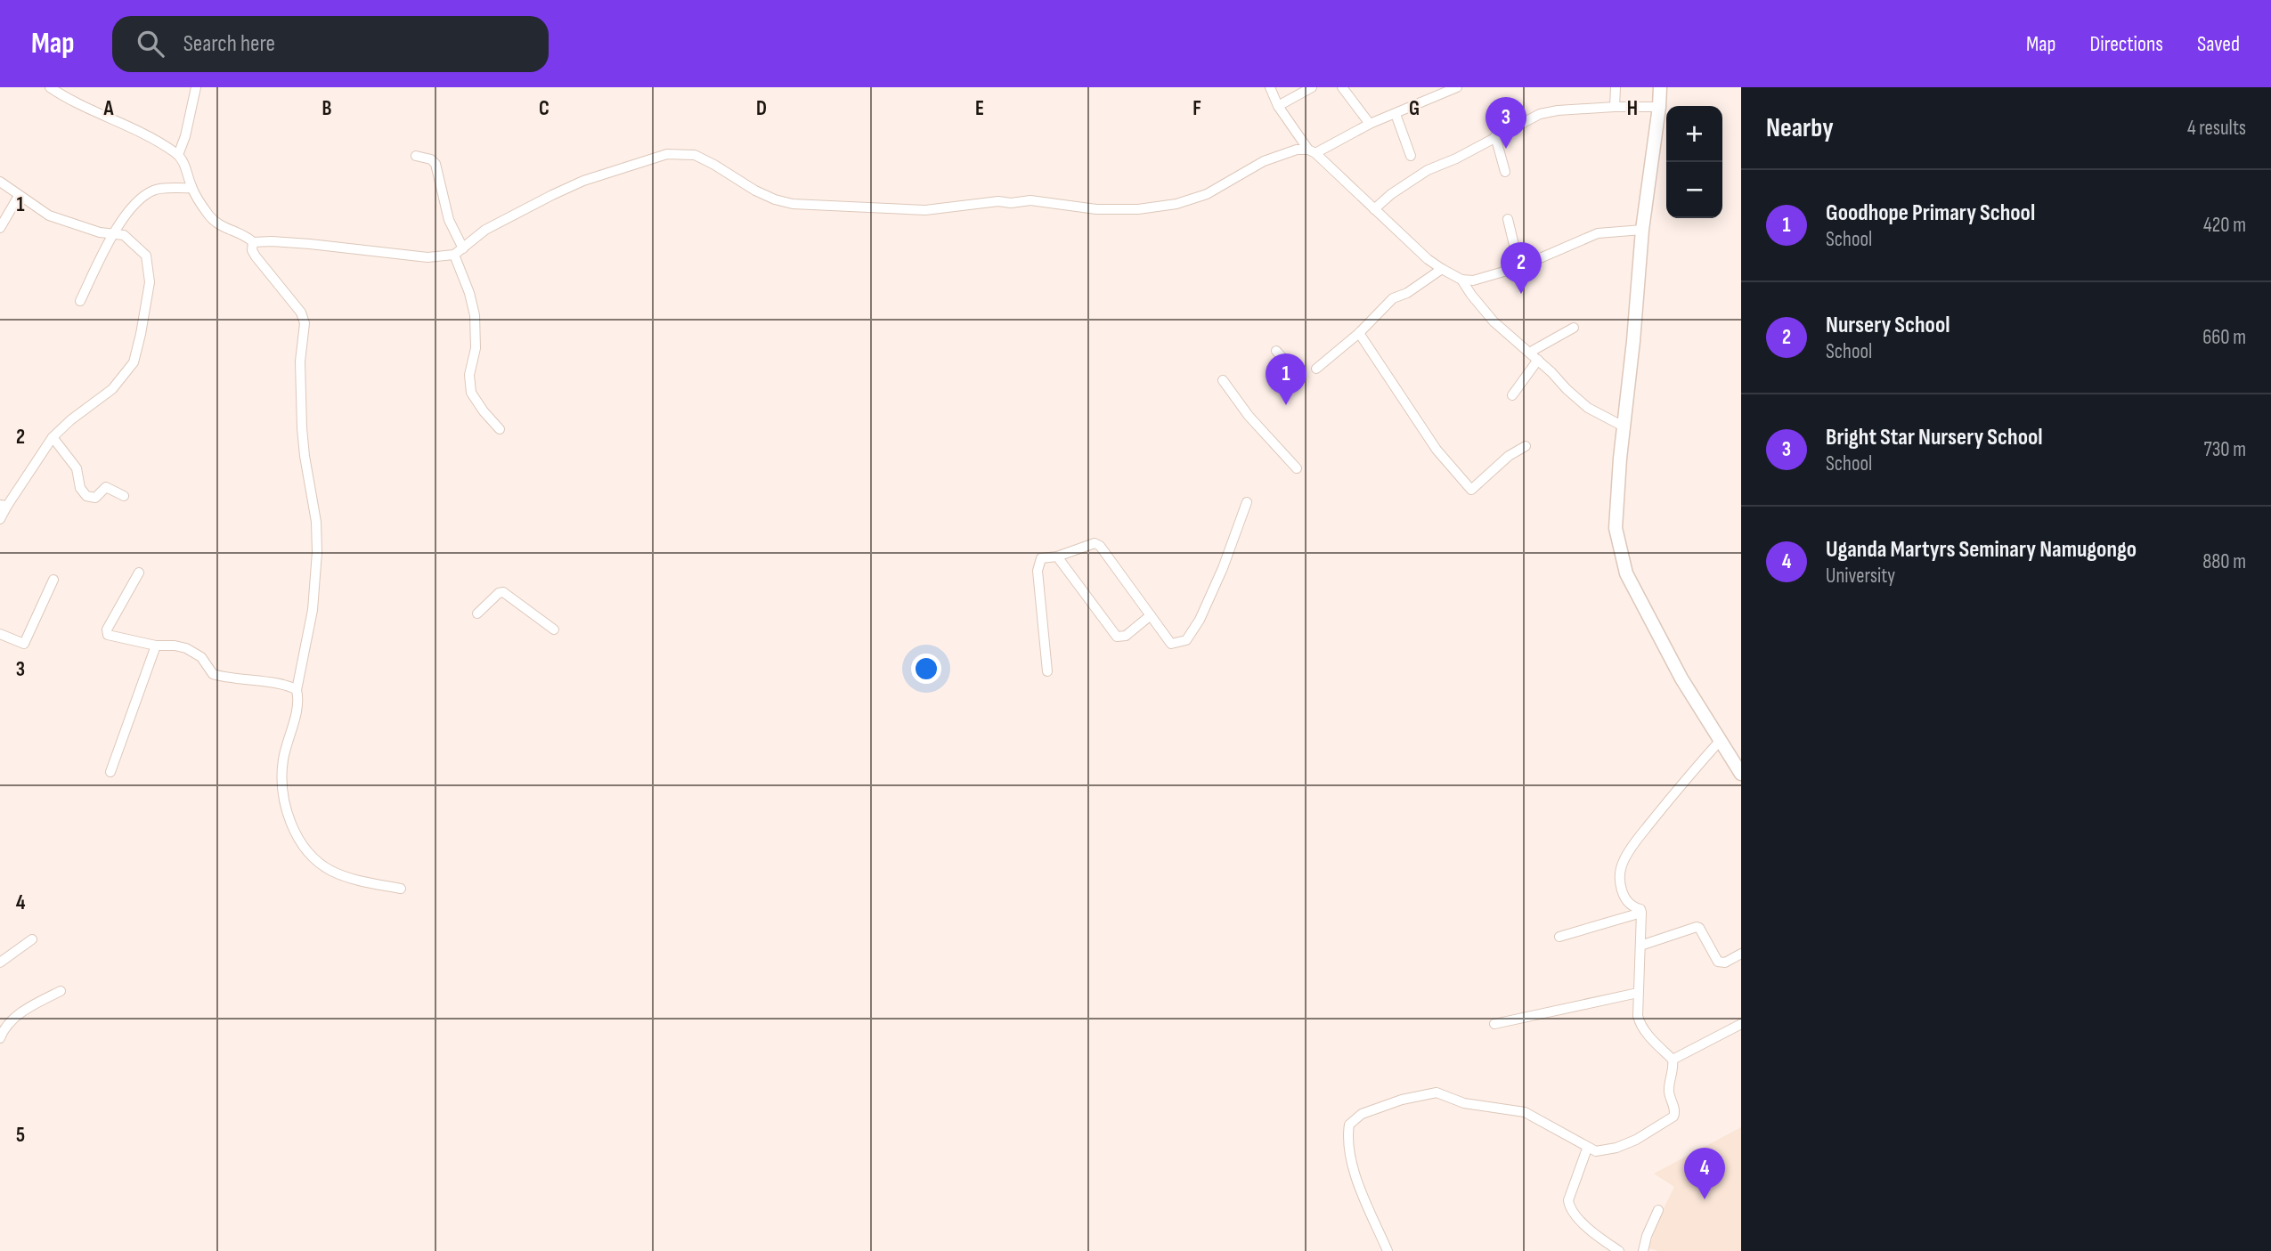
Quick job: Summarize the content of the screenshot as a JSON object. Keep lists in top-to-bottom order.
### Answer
{
  "page": {
    "header": "Map",
    "search": "Search here",
    "nav": ["Map", "Directions", "Saved"],
    "heading": ["Nearby", "4 results"],
    "pins": [
      "3",
      "2",
      "1",
      "4"
    ],
    "map_buttons": ["+", "−"],
    "list": [
      {
        "mark": "1",
        "name": "Goodhope Primary School",
        "note": "School",
        "value": "420 m"
      },
      {
        "mark": "2",
        "name": "Nursery School",
        "note": "School",
        "value": "660 m"
      },
      {
        "mark": "3",
        "name": "Bright Star Nursery School",
        "note": "School",
        "value": "730 m"
      },
      {
        "mark": "4",
        "name": "Uganda Martyrs Seminary Namugongo",
        "note": "University",
        "value": "880 m"
      }
    ]
  },
  "grid": {
    "columns": [
      "A",
      "B",
      "C",
      "D",
      "E",
      "F",
      "G",
      "H"
    ],
    "rows": [
      "1",
      "2",
      "3",
      "4",
      "5"
    ]
  }
}
